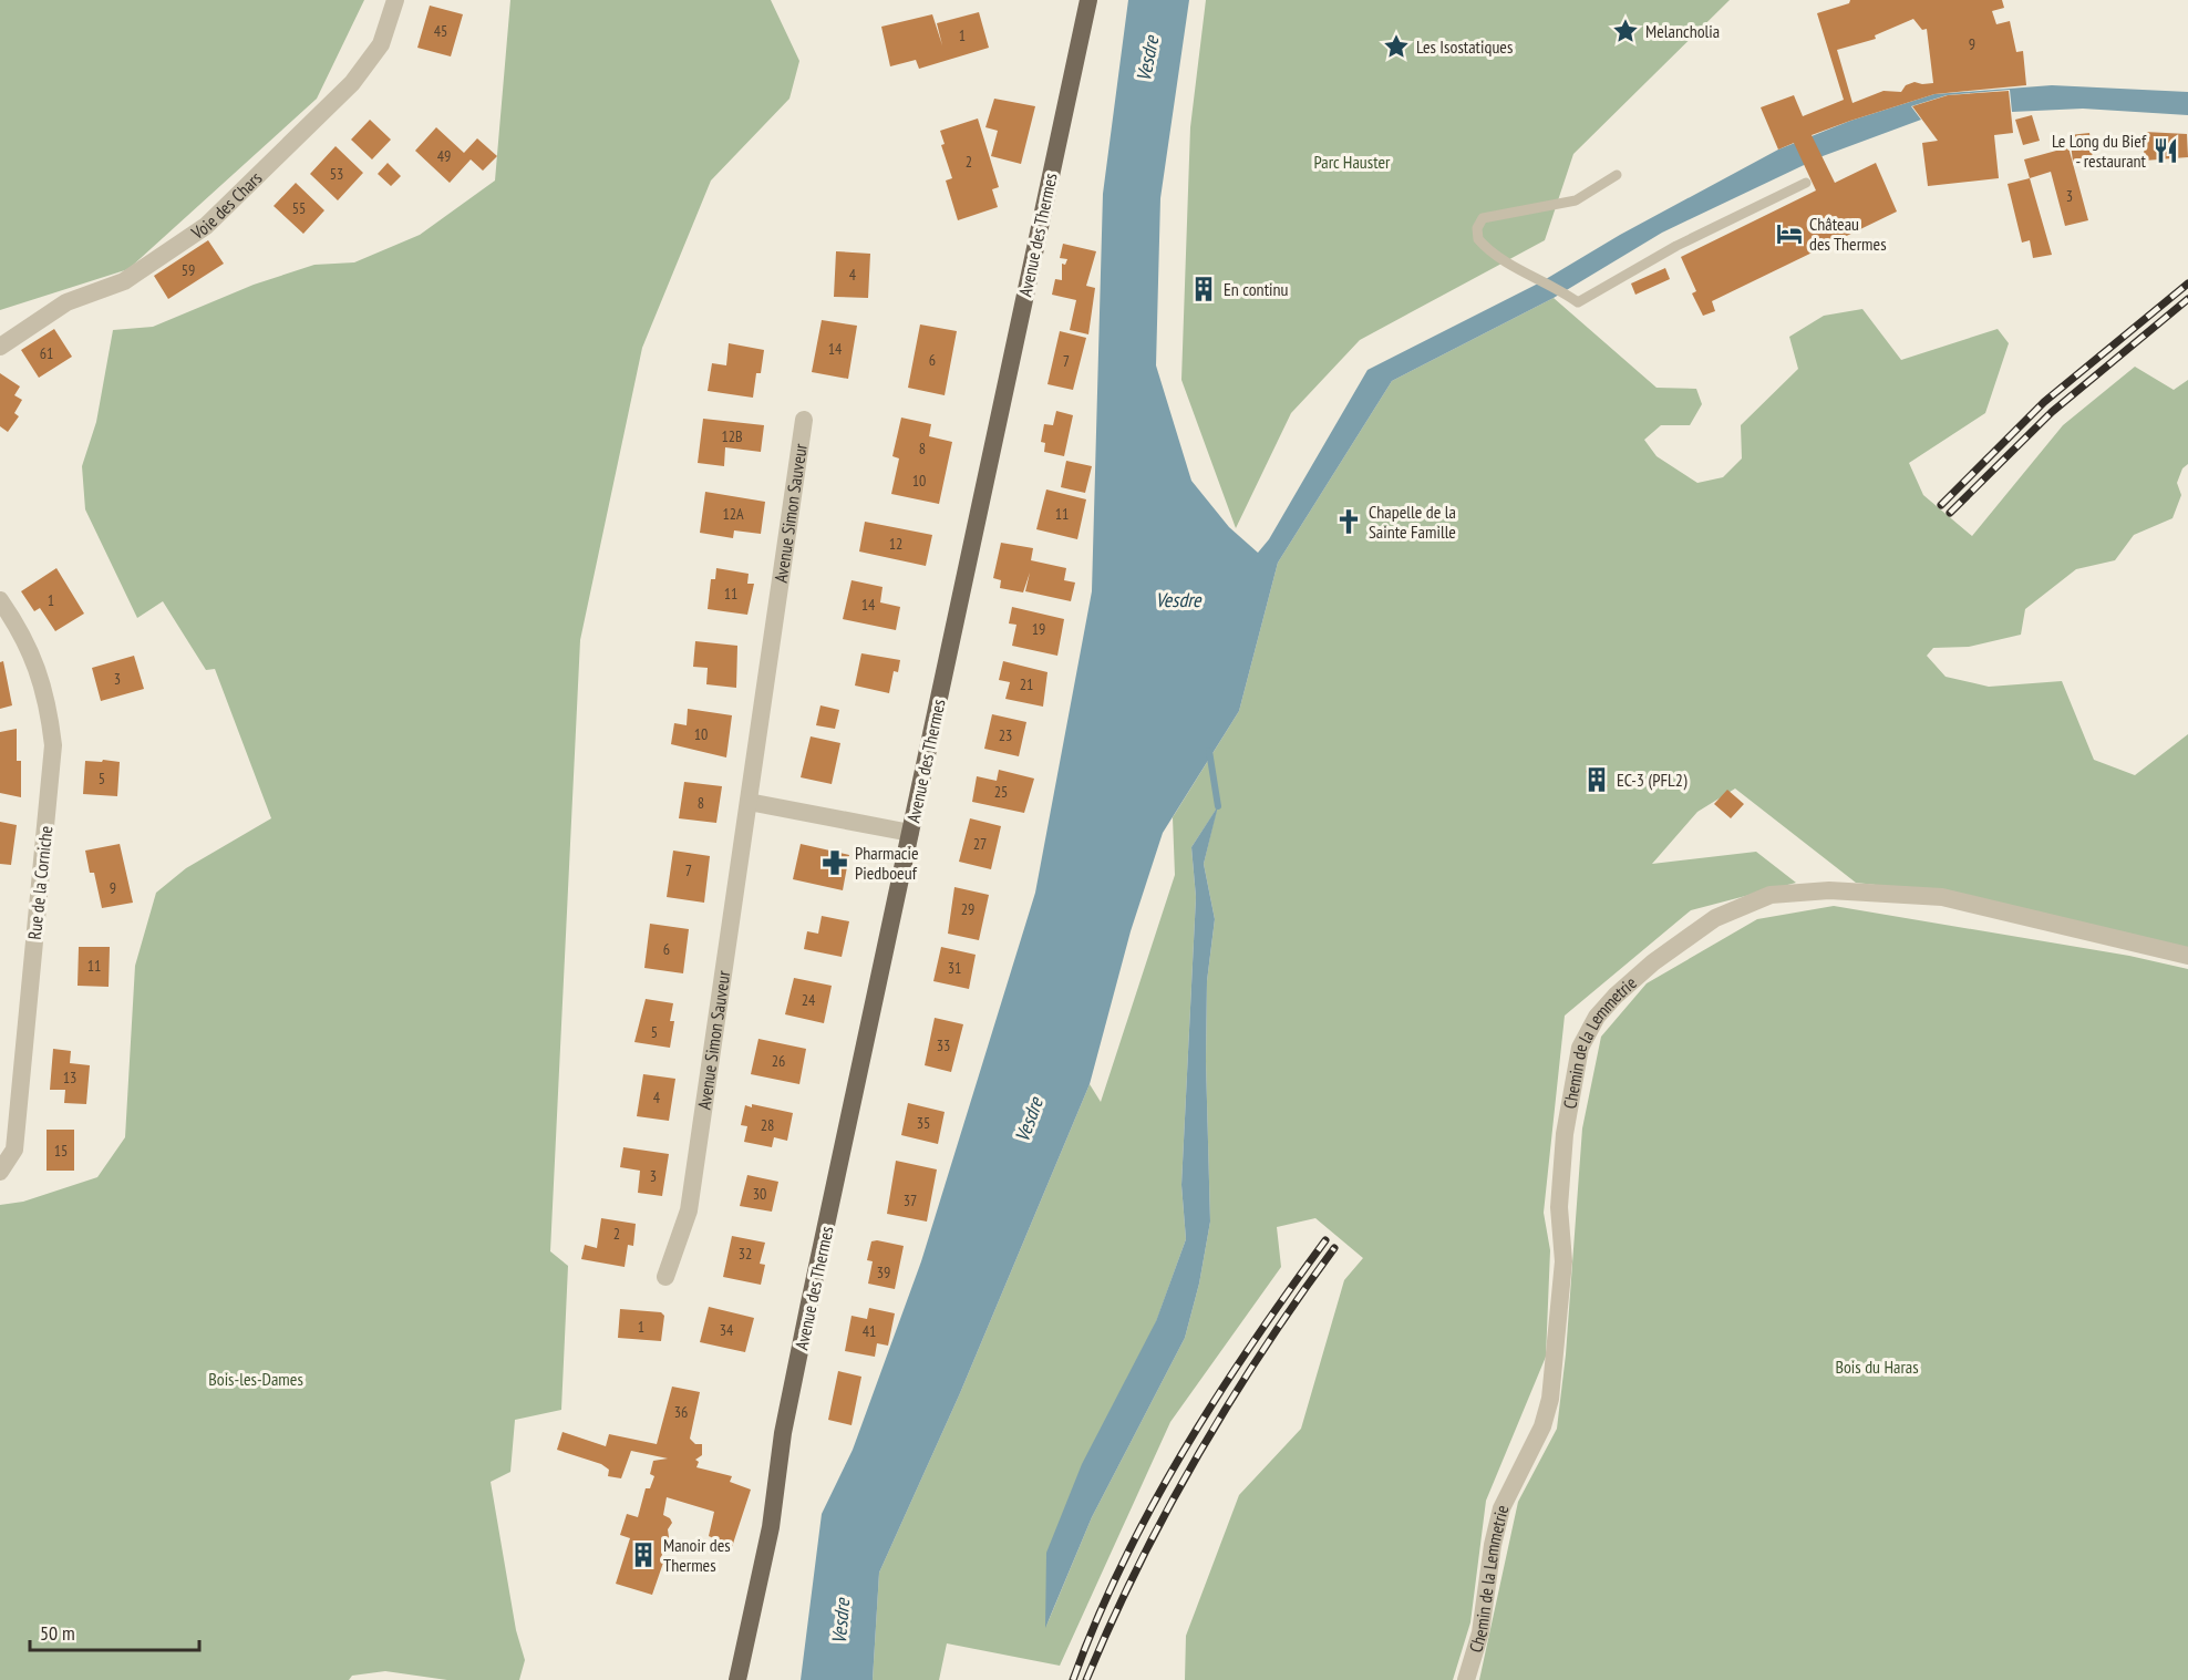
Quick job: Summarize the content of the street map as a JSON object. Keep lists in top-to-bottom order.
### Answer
{
  "streets": {
    "main road": ["Avenue des Thermes"],
    "street": [
      "Voie des Chars",
      "Avenue Simon Sauveur",
      "Rue de la Corniche",
      "Chemin de la Lemmetrie"
    ]
  },
  "water": ["Vesdre"],
  "parks": ["Parc Hauster", "Bois du Haras", "Bois-les-Dames"],
  "places": {
    "place": ["Melancholia", "Les Isostatiques"],
    "restaurant": ["Le Long du Bief - restaurant"],
    "hotel": ["Château des Thermes"],
    "building": ["En continu", "EC-3 (PFL2)", "Manoir des Thermes"],
    "church": ["Chapelle de la Sainte Famille"],
    "pharmacy": ["Pharmacie Piedboeuf"]
  },
  "house_numbers": [
    "45",
    "1",
    "9",
    "49",
    "2",
    "53",
    "3",
    "55",
    "59",
    "4",
    "14",
    "61",
    "6",
    "7",
    "12B",
    "8",
    "10",
    "12A",
    "11",
    "12",
    "11",
    "1",
    "14",
    "19",
    "3",
    "21",
    "10",
    "23",
    "5",
    "25",
    "8",
    "27",
    "7",
    "9",
    "29",
    "6",
    "11",
    "31",
    "24",
    "5",
    "33",
    "26",
    "13",
    "4",
    "35",
    "28",
    "15",
    "3",
    "30",
    "37",
    "2",
    "32",
    "39",
    "1",
    "34",
    "41",
    "36"
  ],
  "scale_bar": "50 m"
}
